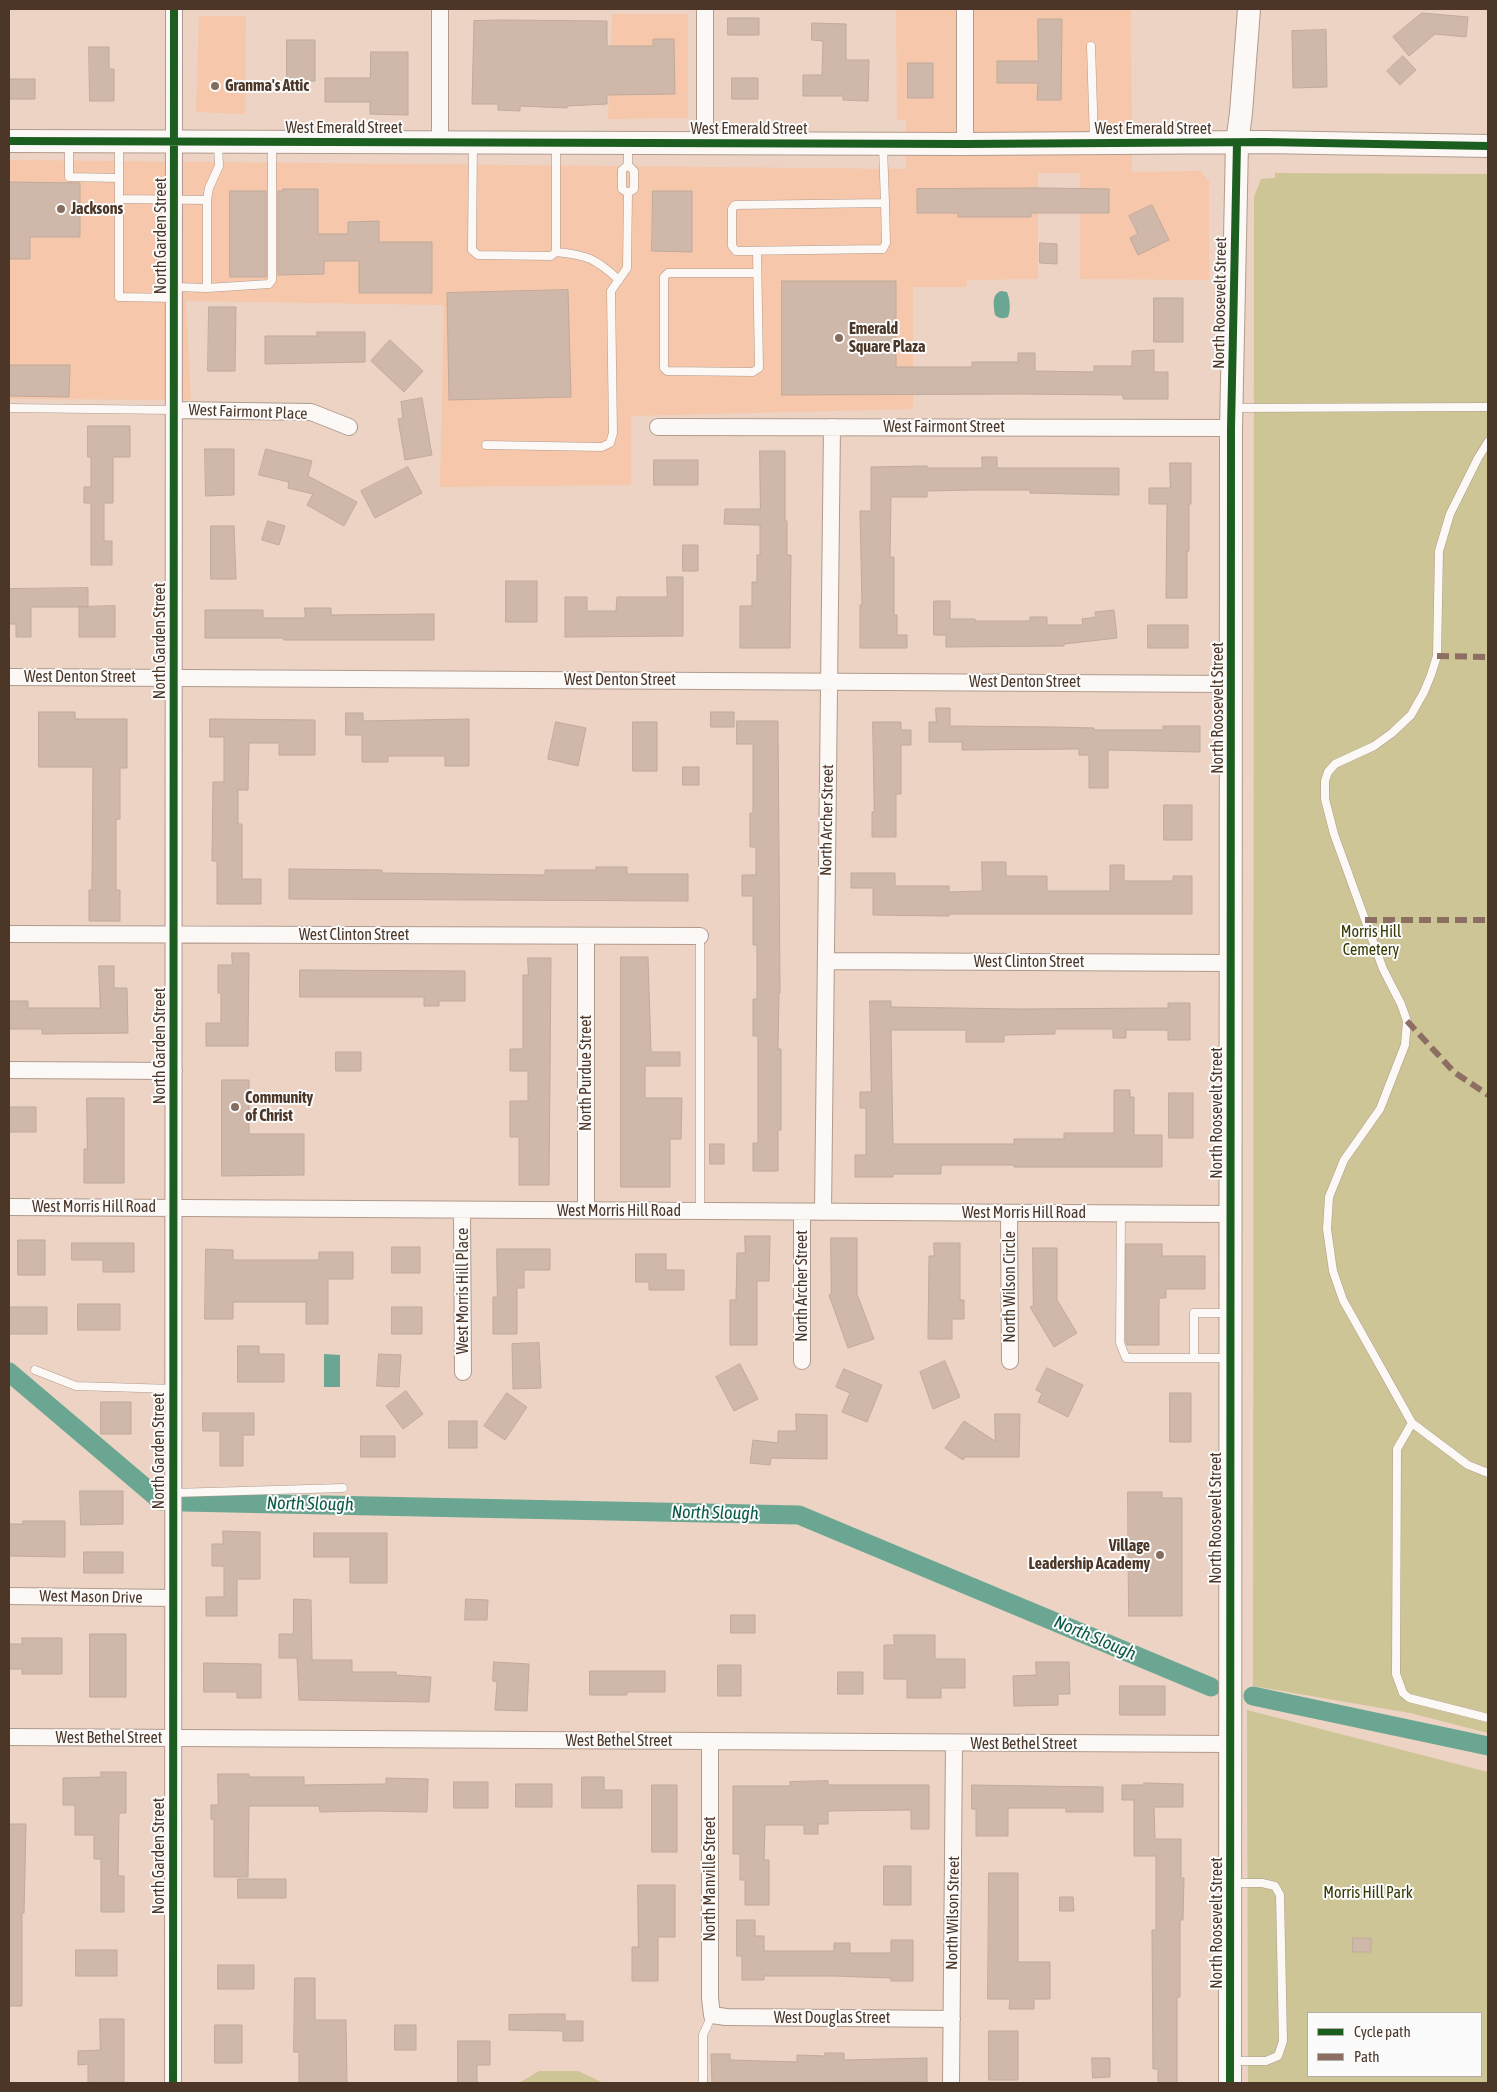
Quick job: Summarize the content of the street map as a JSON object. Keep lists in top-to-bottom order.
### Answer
{
  "streets": {
    "street": [
      "West Emerald Street",
      "North Garden Street",
      "North Roosevelt Street",
      "West Fairmont Place",
      "West Fairmont Street",
      "West Denton Street",
      "North Archer Street",
      "West Clinton Street",
      "North Purdue Street",
      "West Morris Hill Road",
      "North Wilson Circle",
      "West Morris Hill Place",
      "West Mason Drive",
      "West Bethel Street",
      "North Manville Street",
      "North Wilson Street",
      "West Douglas Street"
    ]
  },
  "crossings": [
    ["West Emerald Street", "North Garden Street"],
    ["West Emerald Street", "North Roosevelt Street"],
    ["North Garden Street", "West Fairmont Place"],
    ["North Garden Street", "West Denton Street"],
    ["North Garden Street", "West Clinton Street"],
    ["North Garden Street", "West Morris Hill Road"],
    ["North Garden Street", "West Mason Drive"],
    ["North Garden Street", "West Bethel Street"],
    ["North Roosevelt Street", "West Fairmont Street"],
    ["North Roosevelt Street", "West Denton Street"],
    ["North Roosevelt Street", "West Clinton Street"],
    ["North Roosevelt Street", "West Morris Hill Road"],
    ["North Roosevelt Street", "West Bethel Street"],
    ["West Fairmont Street", "North Archer Street"],
    ["West Denton Street", "North Archer Street"],
    ["North Archer Street", "West Clinton Street"],
    ["North Archer Street", "West Morris Hill Road"],
    ["West Clinton Street", "North Purdue Street"],
    ["North Purdue Street", "West Morris Hill Road"],
    ["West Morris Hill Road", "North Wilson Circle"],
    ["West Morris Hill Road", "West Morris Hill Place"],
    ["West Bethel Street", "North Manville Street"],
    ["West Bethel Street", "North Wilson Street"],
    ["North Manville Street", "West Douglas Street"],
    ["North Wilson Street", "West Douglas Street"]
  ],
  "water": ["North Slough"],
  "parks": ["Morris Hill Cemetery", "Morris Hill Park"],
  "places": [
    "Granma's Attic",
    "Jacksons",
    "Emerald Square Plaza",
    "Community of Christ",
    "Village Leadership Academy"
  ],
  "legend": ["Cycle path", "Path"]
}
